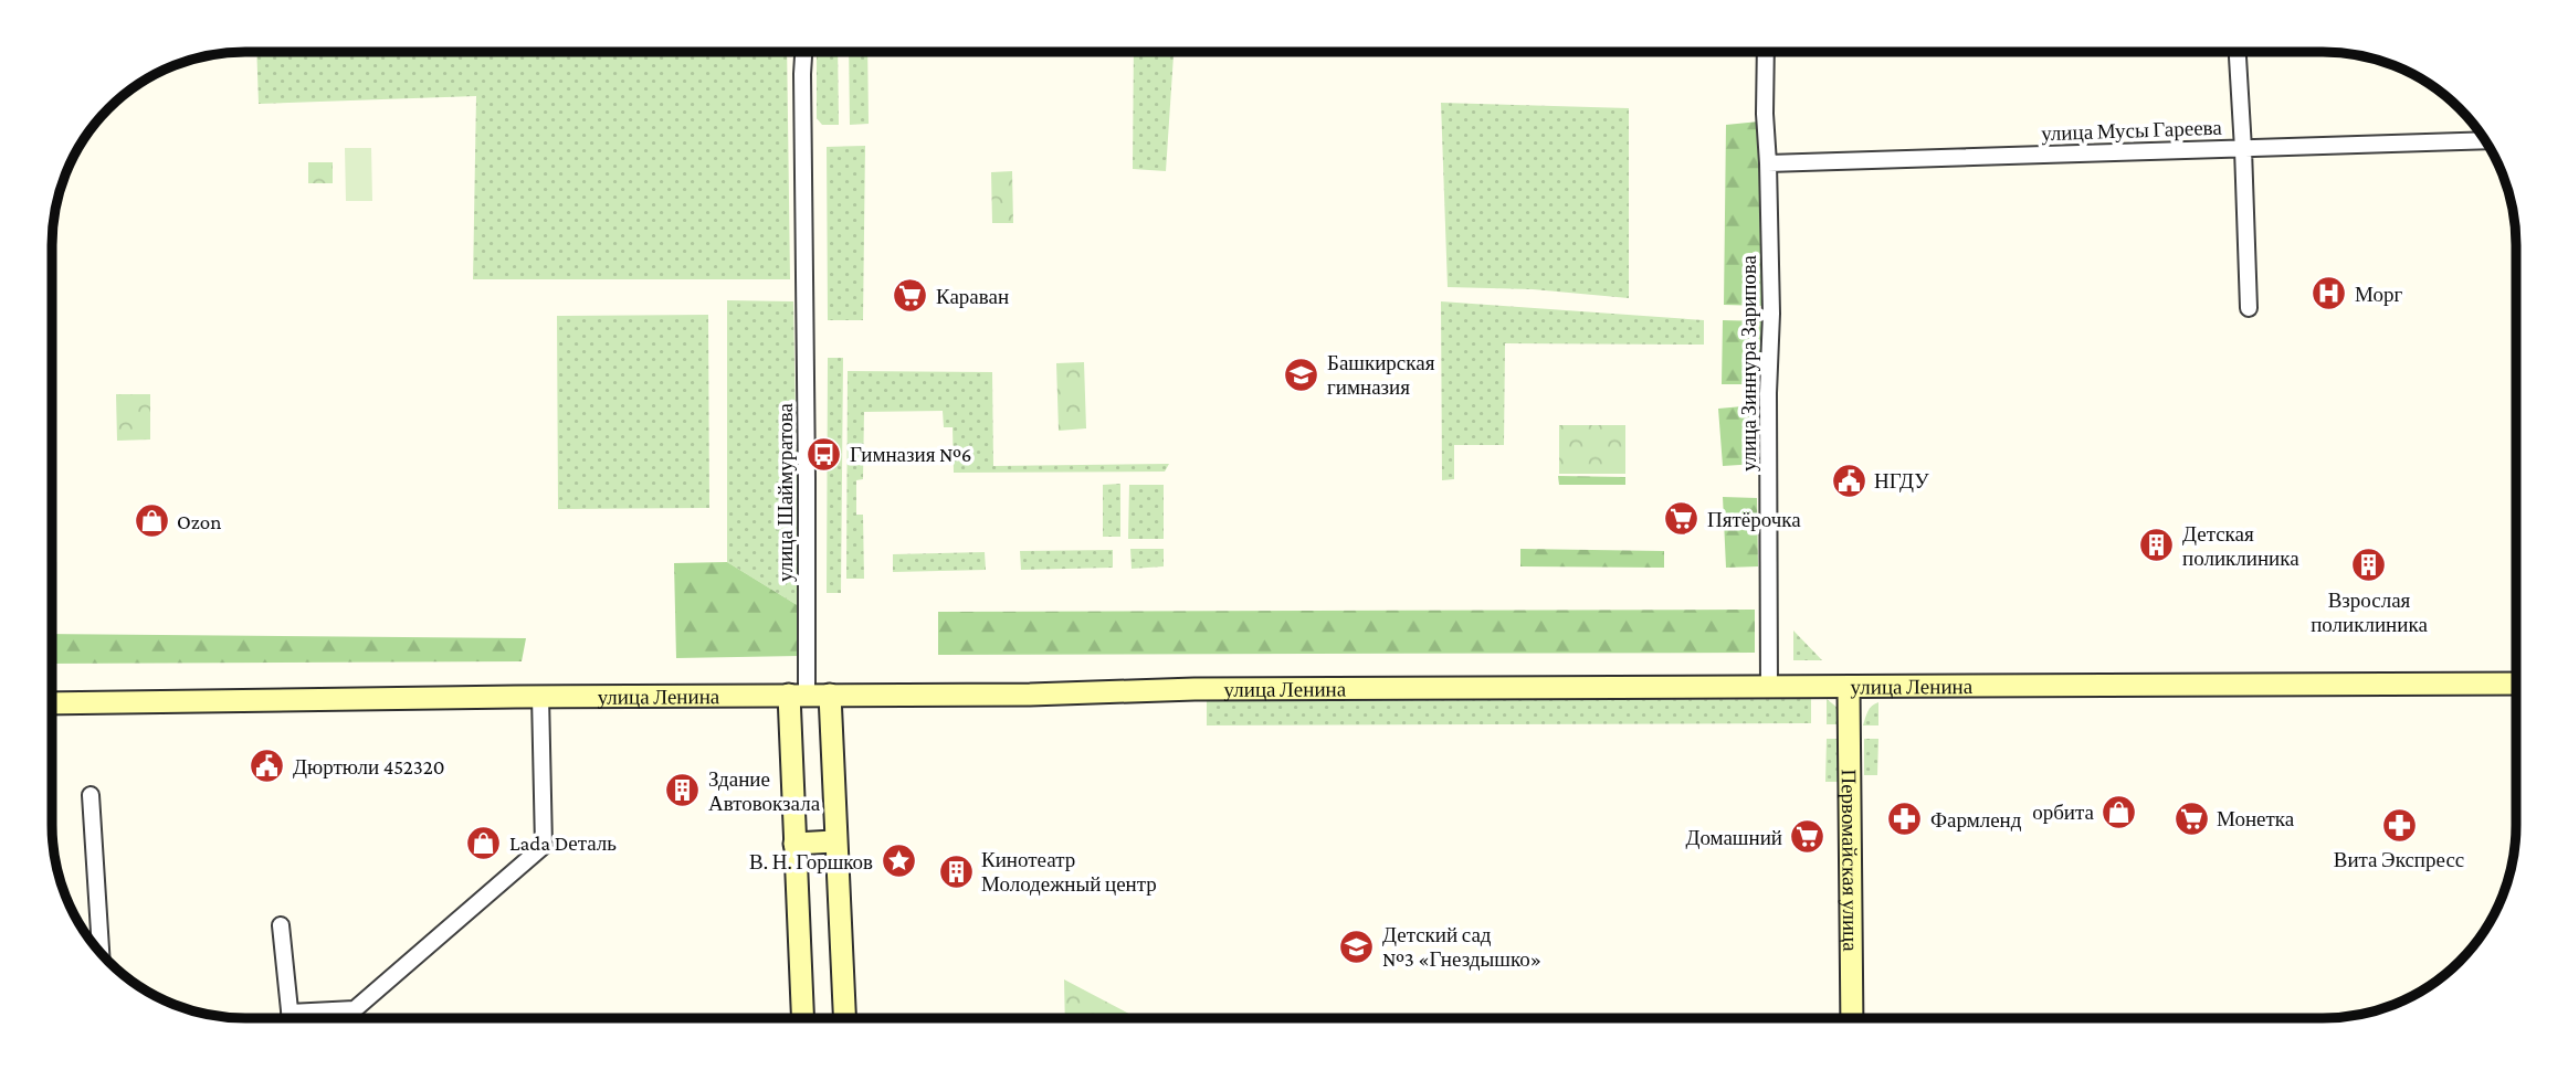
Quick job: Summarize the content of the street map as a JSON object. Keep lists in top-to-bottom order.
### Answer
{
  "streets": {
    "main road": ["улица Ленина", "Первомайская улица"],
    "street": ["улица Мусы Гареева", "улица Зиннура Зарипова", "улица Шаймуратова"]
  },
  "crossings": [
    ["улица Мусы Гареева", "улица Зиннура Зарипова"],
    ["улица Зиннура Зарипова", "улица Ленина"],
    ["улица Шаймуратова", "улица Ленина"],
    ["улица Ленина", "Первомайская улица"]
  ],
  "places": {
    "hospital": ["Морг"],
    "supermarket": [
      "Караван",
      "Пятёрочка",
      "Монетка",
      "Домашний"
    ],
    "school or university": ["Башкирская гимназия", "Детский сад №3 «Гнездышко»"],
    "bus stop": ["Гимназия №6"],
    "public building": ["НГДУ", "Дюртюли 452320"],
    "shop": ["Ozon", "орбита", "Lada Dеталь"],
    "building": [
      "Детская поликлиника",
      "Взрослая поликлиника",
      "Здание Автовокзала",
      "Кинотеатр Молодежный центр"
    ],
    "pharmacy": ["Фармленд", "Вита Экспресс"],
    "place": ["В. Н. Горшков"]
  }
}
